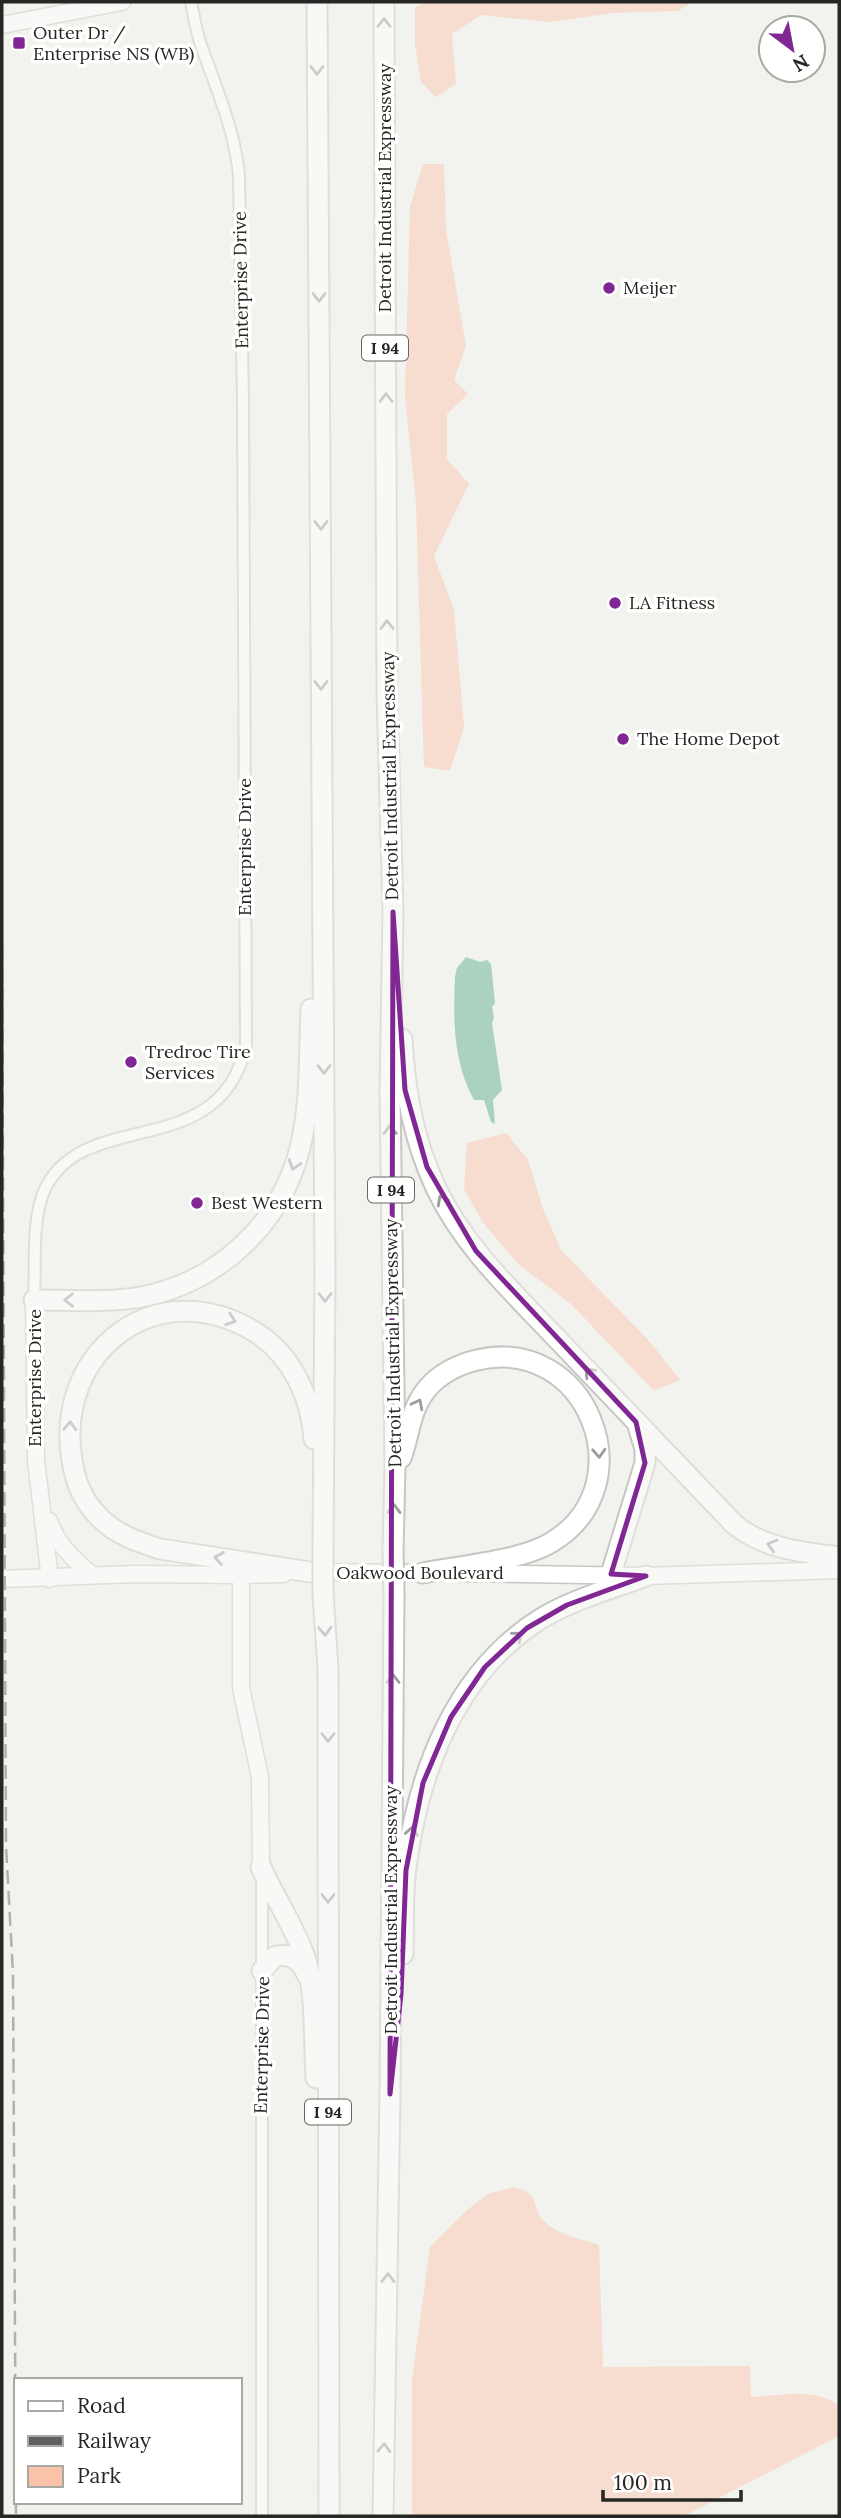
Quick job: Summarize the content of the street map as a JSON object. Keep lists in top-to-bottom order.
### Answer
{
  "streets": {
    "highway": ["Detroit Industrial Expressway", "I 94"],
    "main road": ["Enterprise Drive", "Oakwood Boulevard"]
  },
  "crossings": [
    ["Enterprise Drive", "Oakwood Boulevard"]
  ],
  "places": {
    "transit": ["Outer Dr / Enterprise NS (WB)"],
    "other": [
      "Meijer",
      "LA Fitness",
      "The Home Depot",
      "Tredroc Tire Services",
      "Best Western"
    ]
  },
  "legend": ["Road", "Railway", "Park"],
  "scale_bar": "100 m",
  "north": "bottom right"
}
